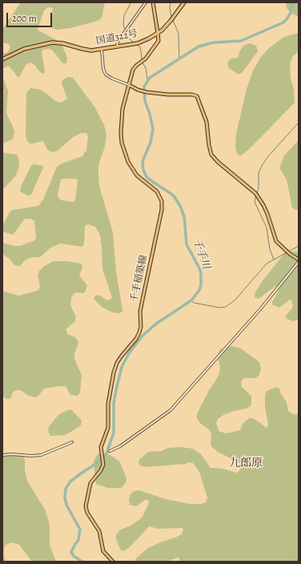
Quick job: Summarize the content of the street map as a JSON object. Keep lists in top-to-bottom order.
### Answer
{
  "streets": {
    "highway": ["国道322号"],
    "main road": ["千手稲築線"]
  },
  "crossings": [
    ["国道322号", "千手稲築線"]
  ],
  "districts": ["九郎原"],
  "water": ["千手川"],
  "scale_bar": "200 m"
}
